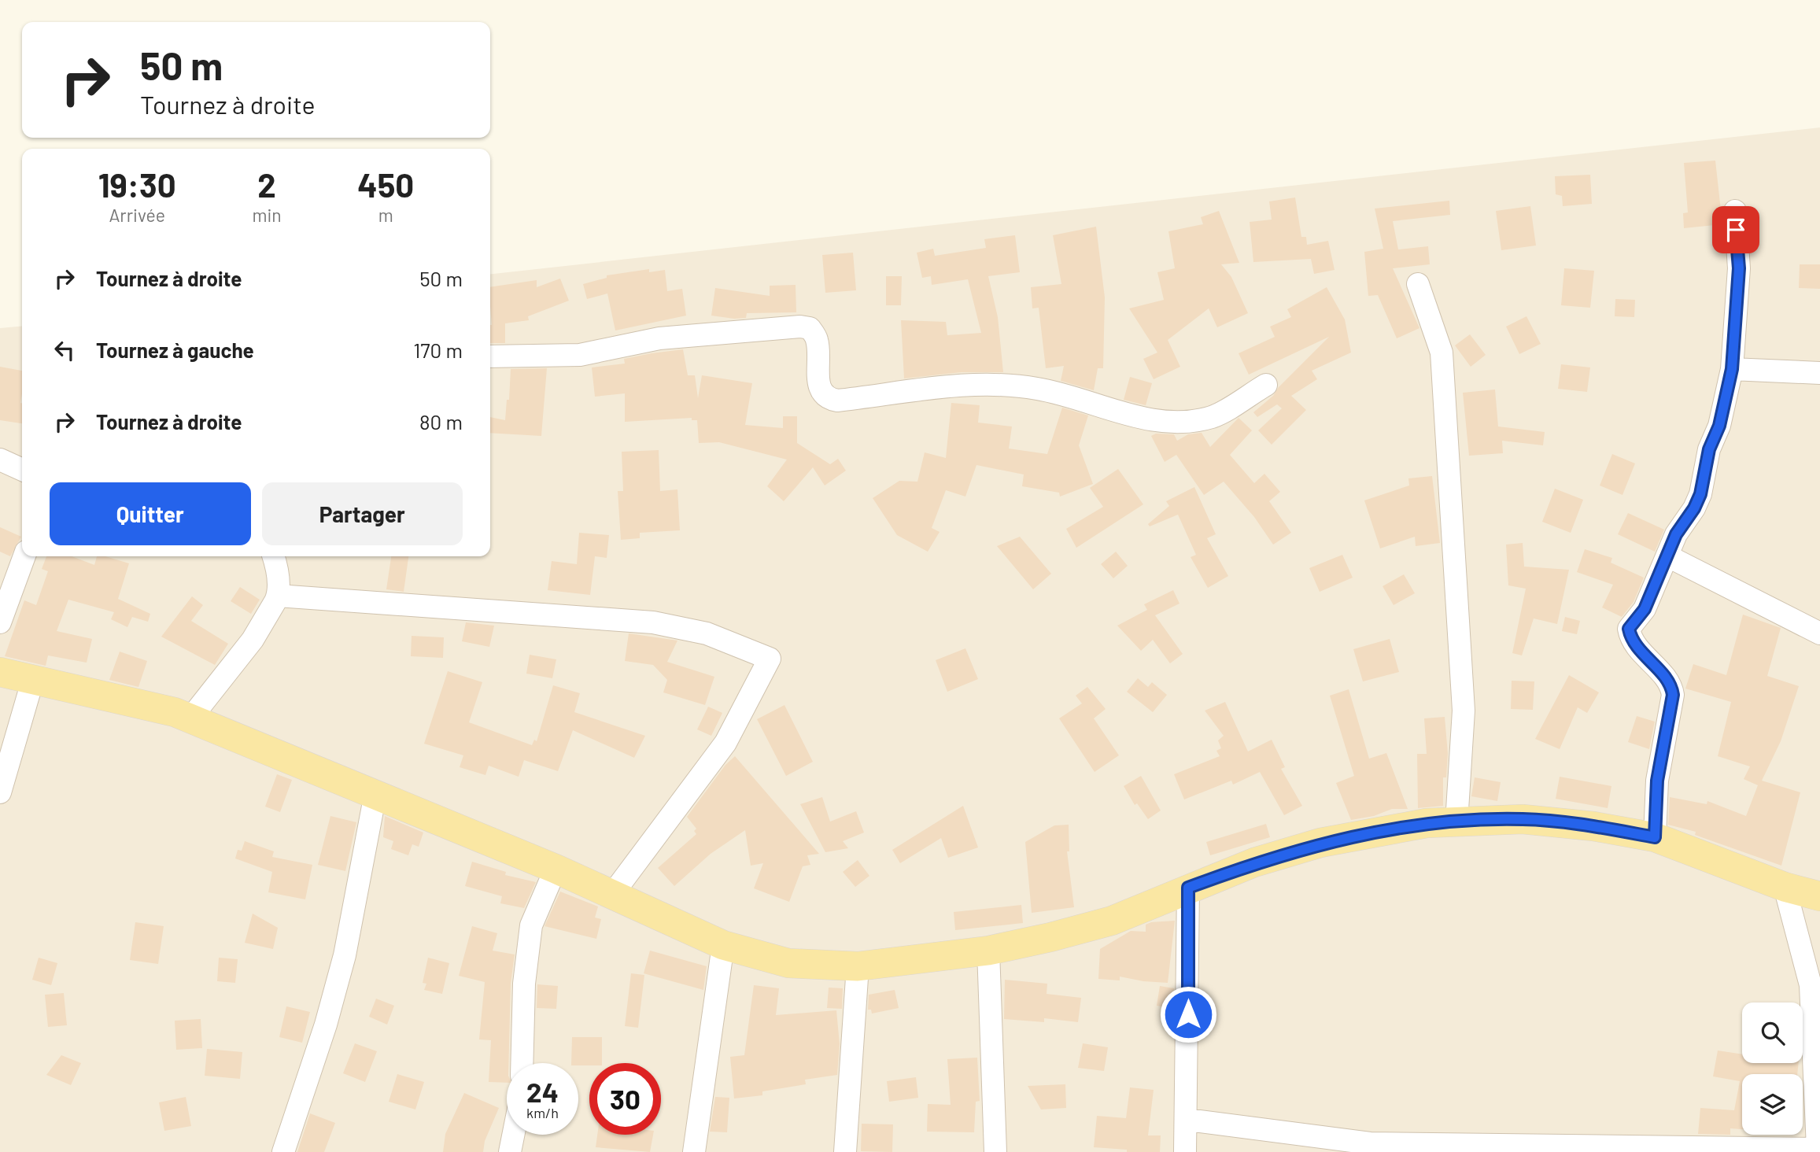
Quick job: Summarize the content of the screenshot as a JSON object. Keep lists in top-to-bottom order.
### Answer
{
  "page": {
    "turn": ["50 m", "Tournez à droite"],
    "eta": [
      "19:30",
      "Arrivée",
      "2",
      "min",
      "450",
      "m"
    ],
    "list": [
      {
        "name": "Tournez à droite",
        "value": "50 m"
      },
      {
        "name": "Tournez à gauche",
        "value": "170 m"
      },
      {
        "name": "Tournez à droite",
        "value": "80 m"
      }
    ],
    "buttons": ["Quitter", "Partager"],
    "speed": "24 km/h",
    "limit": "30"
  }
}
